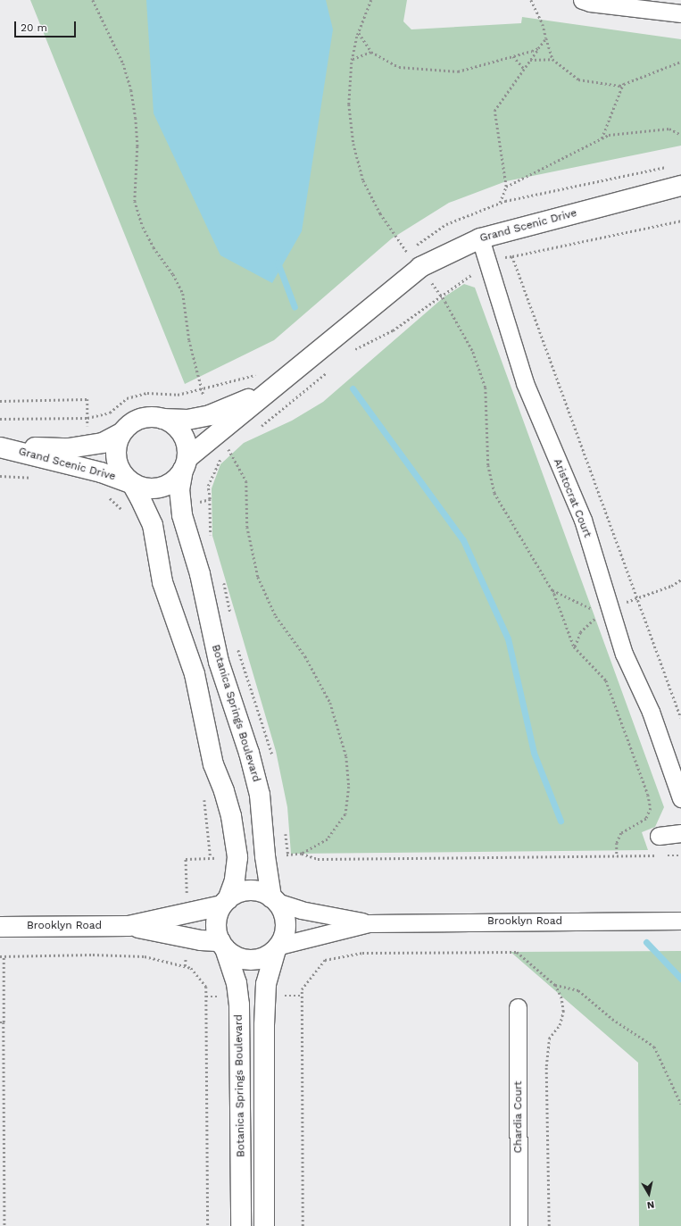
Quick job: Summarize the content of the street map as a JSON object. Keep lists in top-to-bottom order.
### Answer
{
  "streets": {
    "street": [
      "Grand Scenic Drive",
      "Aristocrat Court",
      "Botanica Springs Boulevard",
      "Brooklyn Road",
      "Chardia Court"
    ]
  },
  "crossings": [
    ["Grand Scenic Drive", "Aristocrat Court"],
    ["Grand Scenic Drive", "Botanica Springs Boulevard"],
    ["Botanica Springs Boulevard", "Brooklyn Road"]
  ],
  "scale_bar": "20 m",
  "north": "bottom"
}
